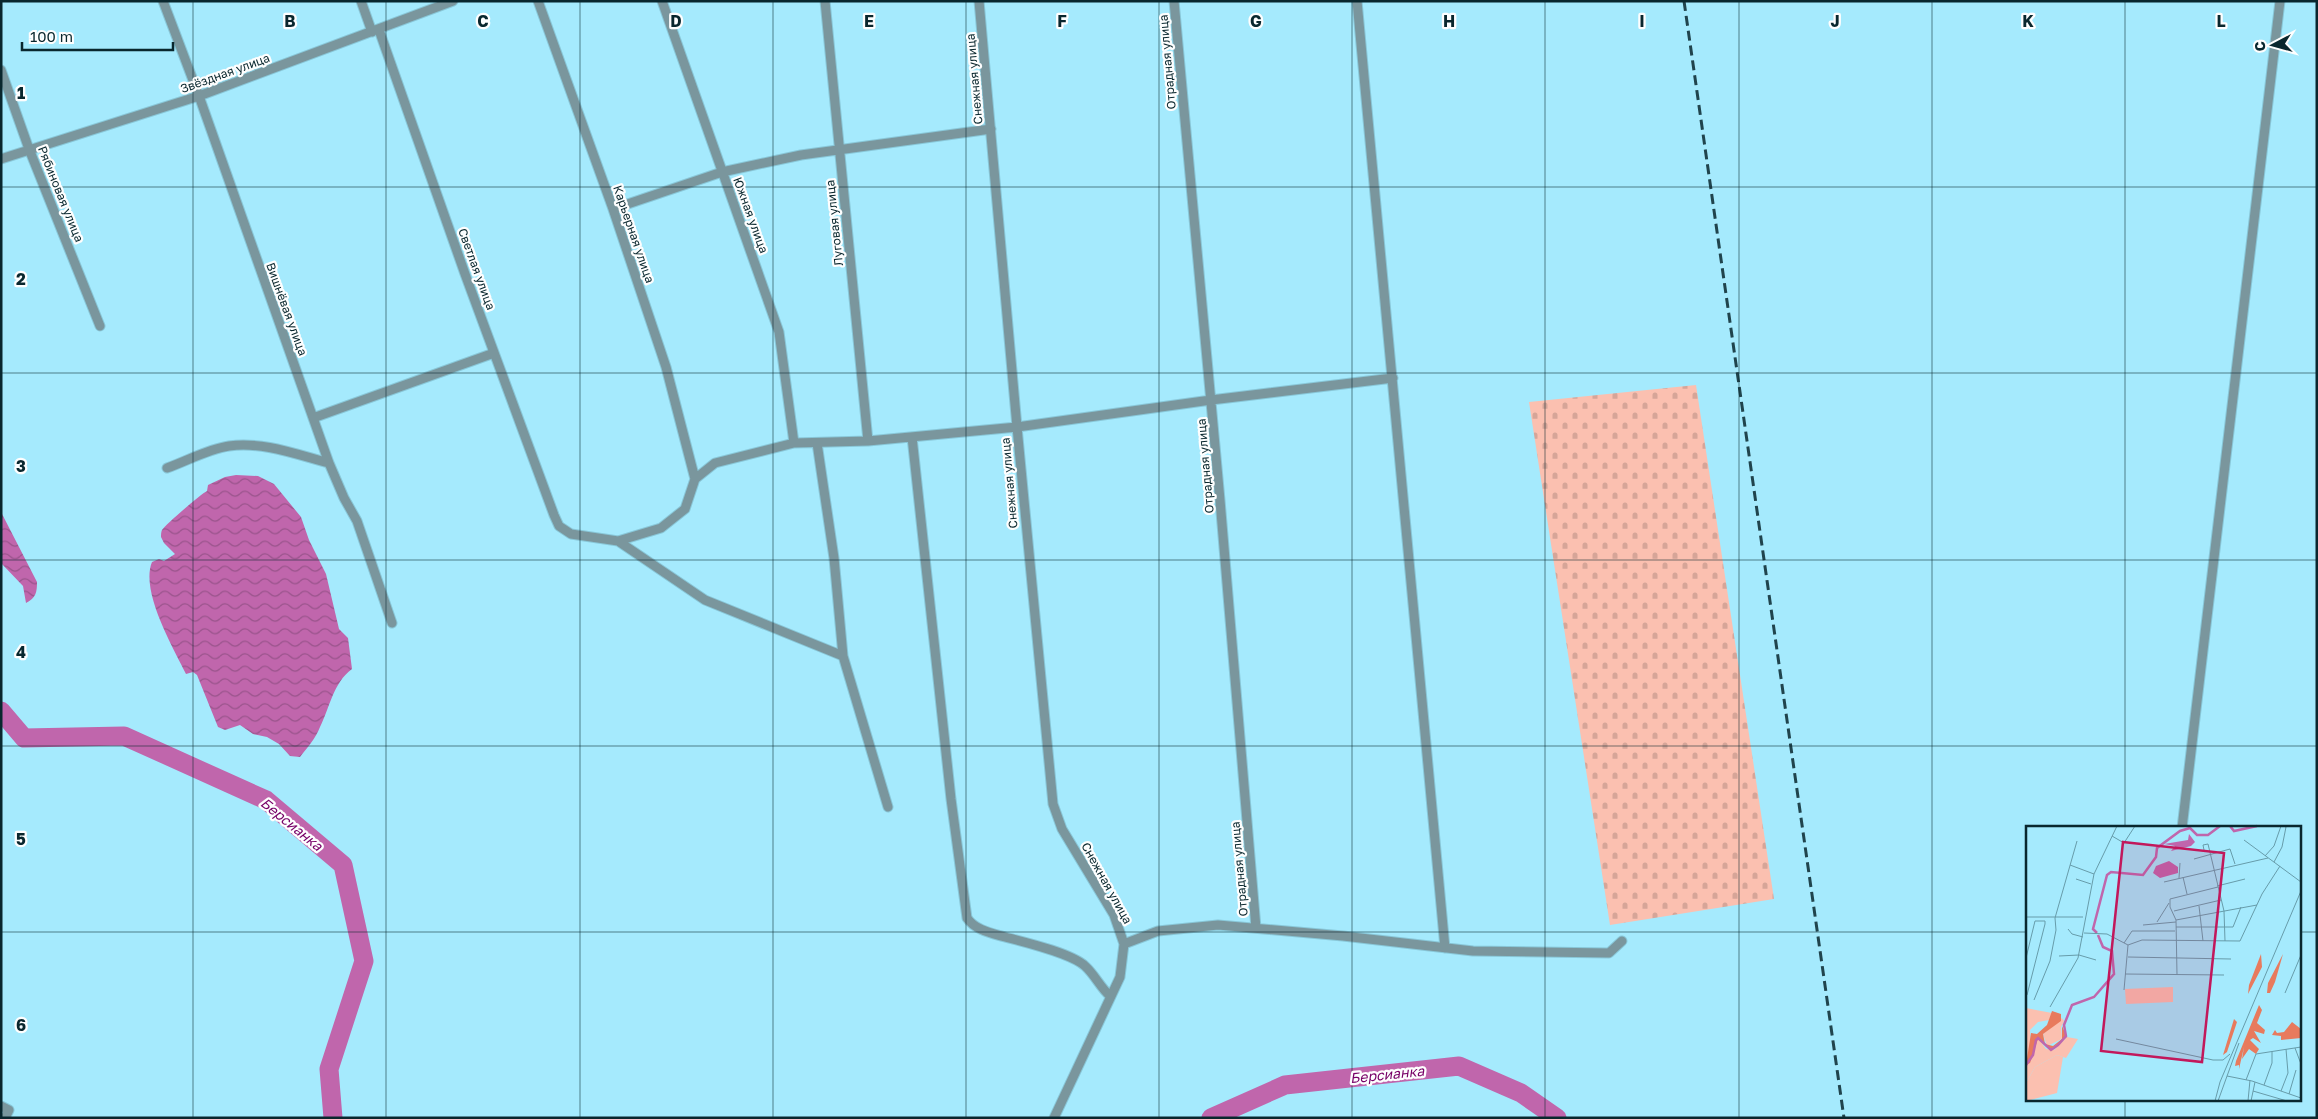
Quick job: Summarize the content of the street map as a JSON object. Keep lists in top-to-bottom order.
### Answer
{
  "streets": {
    "street": [
      "Отрадная улица",
      "Звёздная улица",
      "Снежная улица",
      "Рябиновая улица",
      "Южная улица",
      "Луговая улица",
      "Карьерная улица",
      "Светлая улица",
      "Вишнёвая улица"
    ]
  },
  "crossings": [
    ["Звёздная улица", "Рябиновая улица"],
    ["Звёздная улица", "Светлая улица"],
    ["Звёздная улица", "Вишнёвая улица"]
  ],
  "water": ["Берсианка"],
  "scale_bar": "100 m",
  "north": "left",
  "grid": {
    "columns": [
      "B",
      "C",
      "D",
      "E",
      "F",
      "G",
      "H",
      "I",
      "J",
      "K",
      "L"
    ],
    "rows": [
      "1",
      "2",
      "3",
      "4",
      "5",
      "6"
    ]
  }
}
